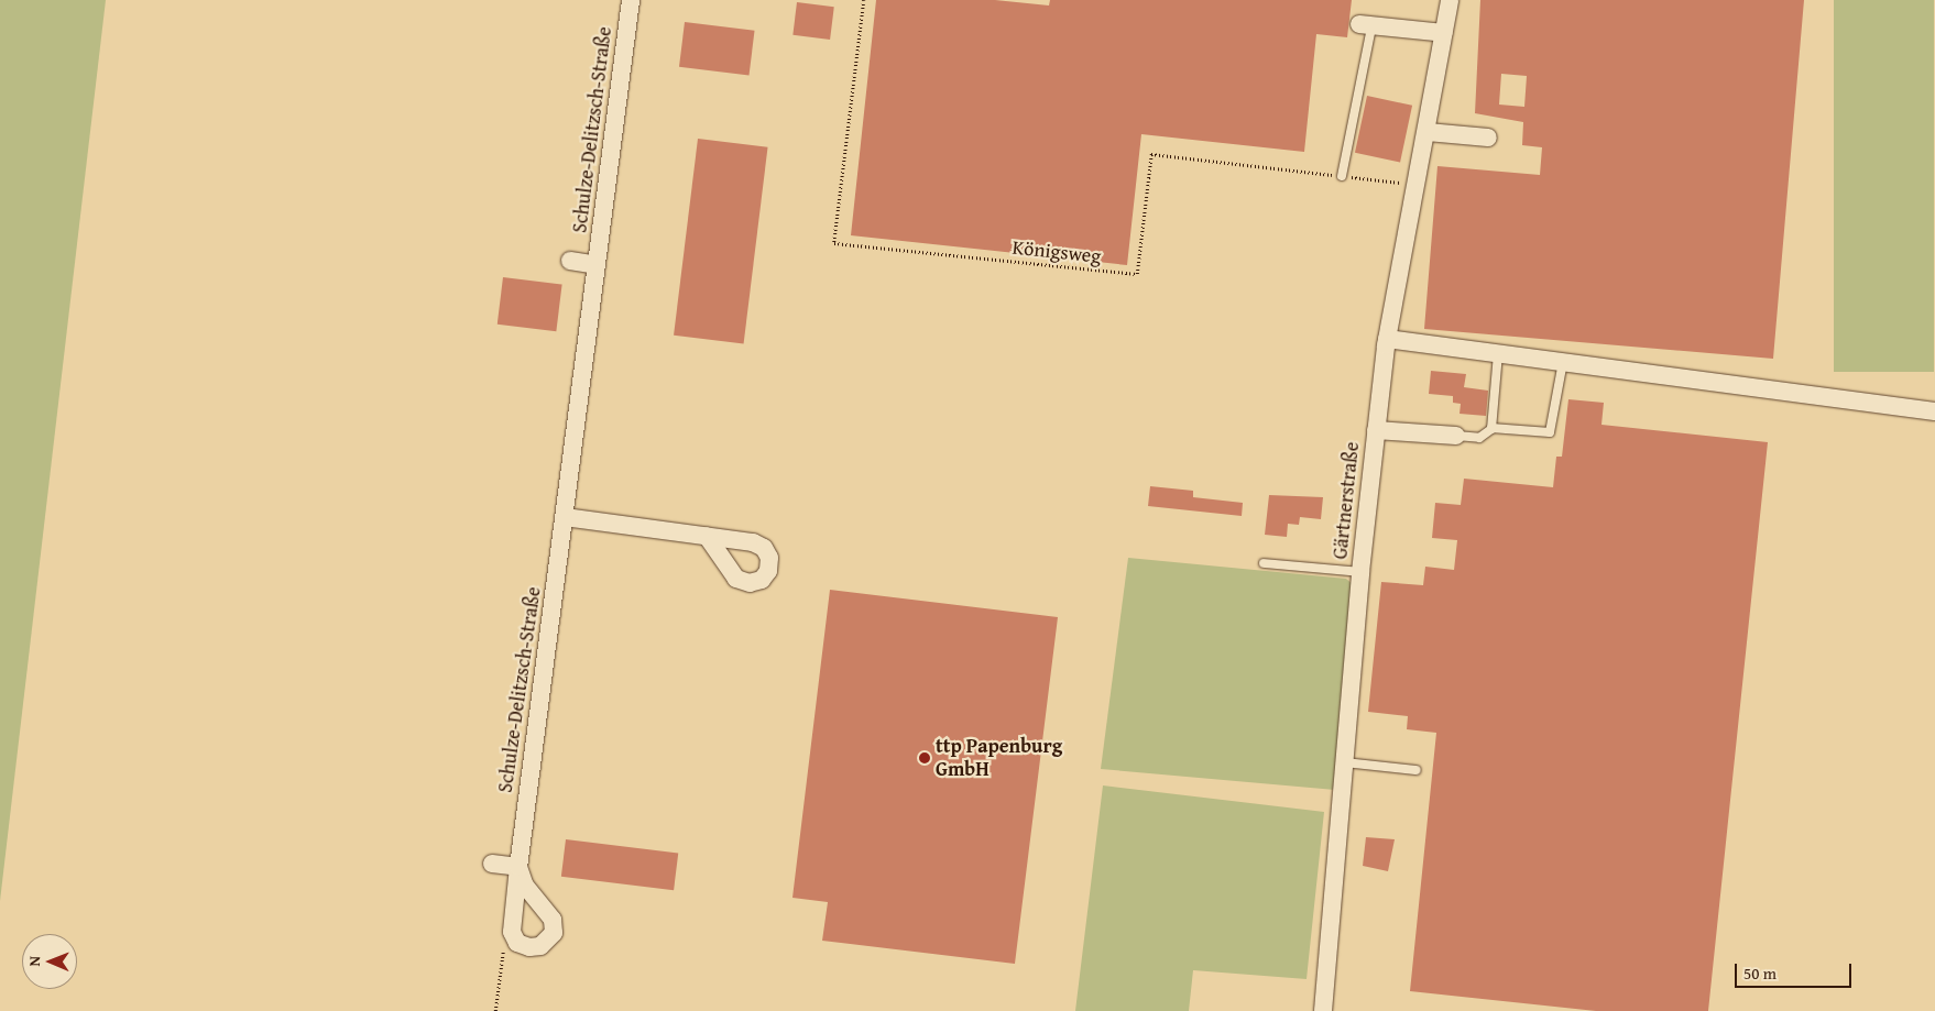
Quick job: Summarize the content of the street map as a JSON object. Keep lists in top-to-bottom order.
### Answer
{
  "streets": {
    "street": ["Schulze-Delitzsch-Straße", "Gärtnerstraße"],
    "path": ["Königsweg"]
  },
  "crossings": [
    ["Königsweg", "Gärtnerstraße"]
  ],
  "places": ["ttp Papenburg GmbH"],
  "scale_bar": "50 m",
  "north": "left"
}
